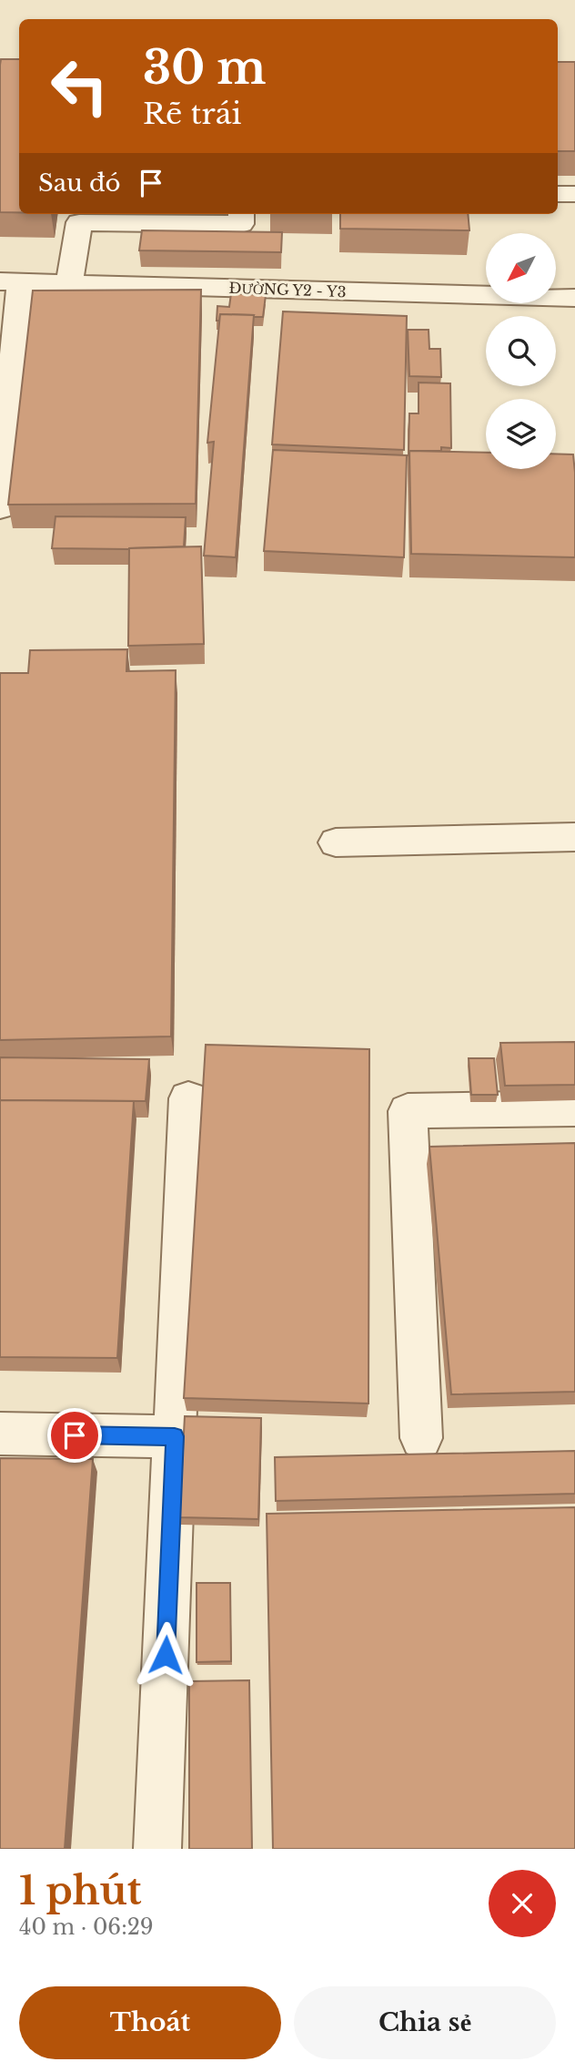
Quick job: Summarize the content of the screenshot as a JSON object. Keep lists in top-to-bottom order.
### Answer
{
  "streets": {
    "lane": ["ĐƯỜNG Y2 - Y3"]
  },
  "north": "bottom left",
  "page": {
    "turn": ["30 m", "Rẽ trái"],
    "then": "Sau đó",
    "heading": ["1 phút", "40 m · 06:29"],
    "buttons": ["Thoát", "Chia sẻ"]
  }
}
